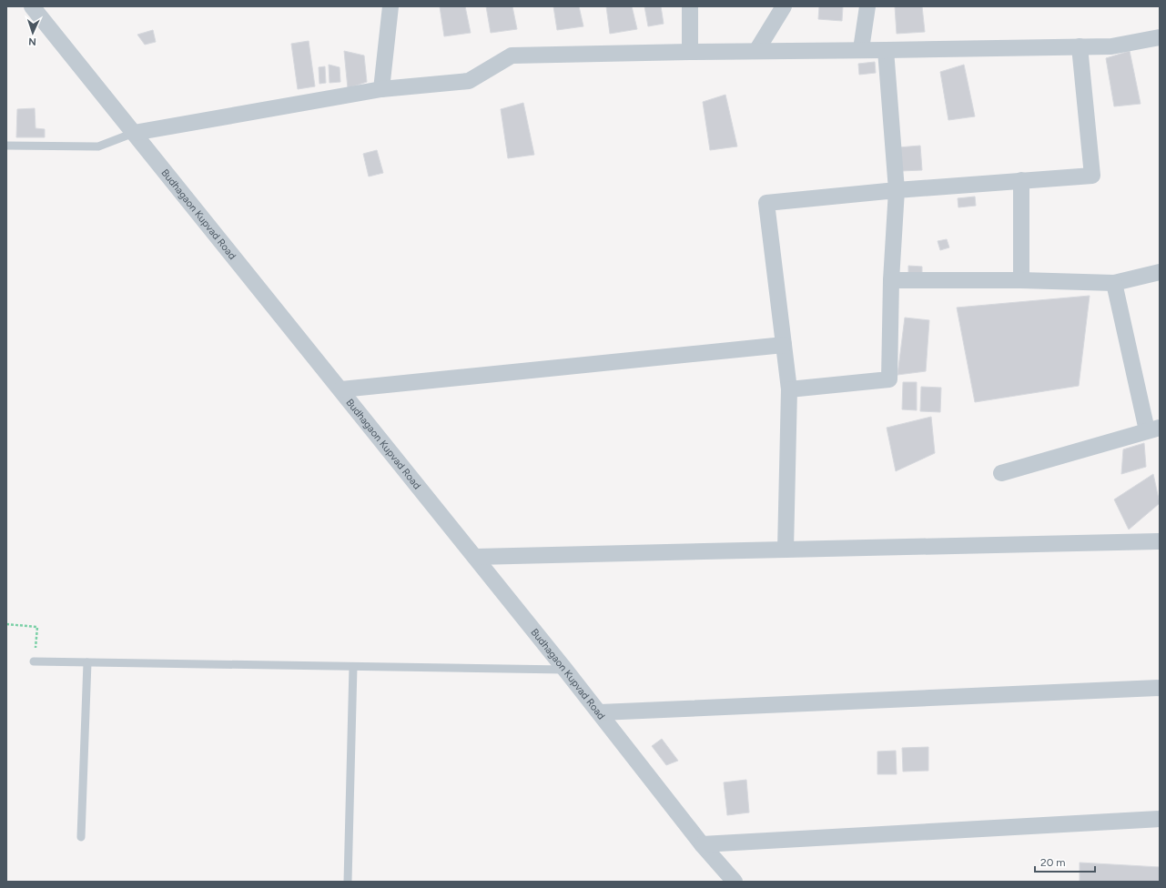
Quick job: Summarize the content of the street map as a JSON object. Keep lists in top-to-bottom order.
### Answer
{
  "streets": {
    "street": ["Budhagaon Kupvad Road"]
  },
  "scale_bar": "20 m",
  "north": "bottom"
}
